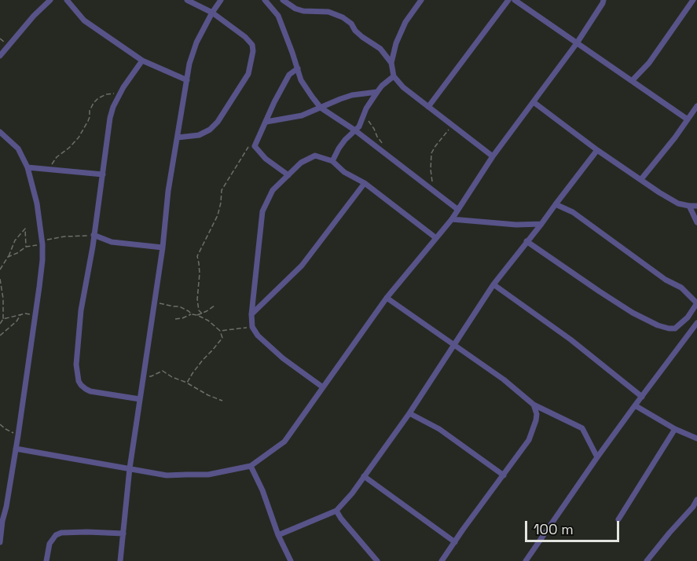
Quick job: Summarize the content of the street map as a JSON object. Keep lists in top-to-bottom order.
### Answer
{
  "scale_bar": "100 m"
}
